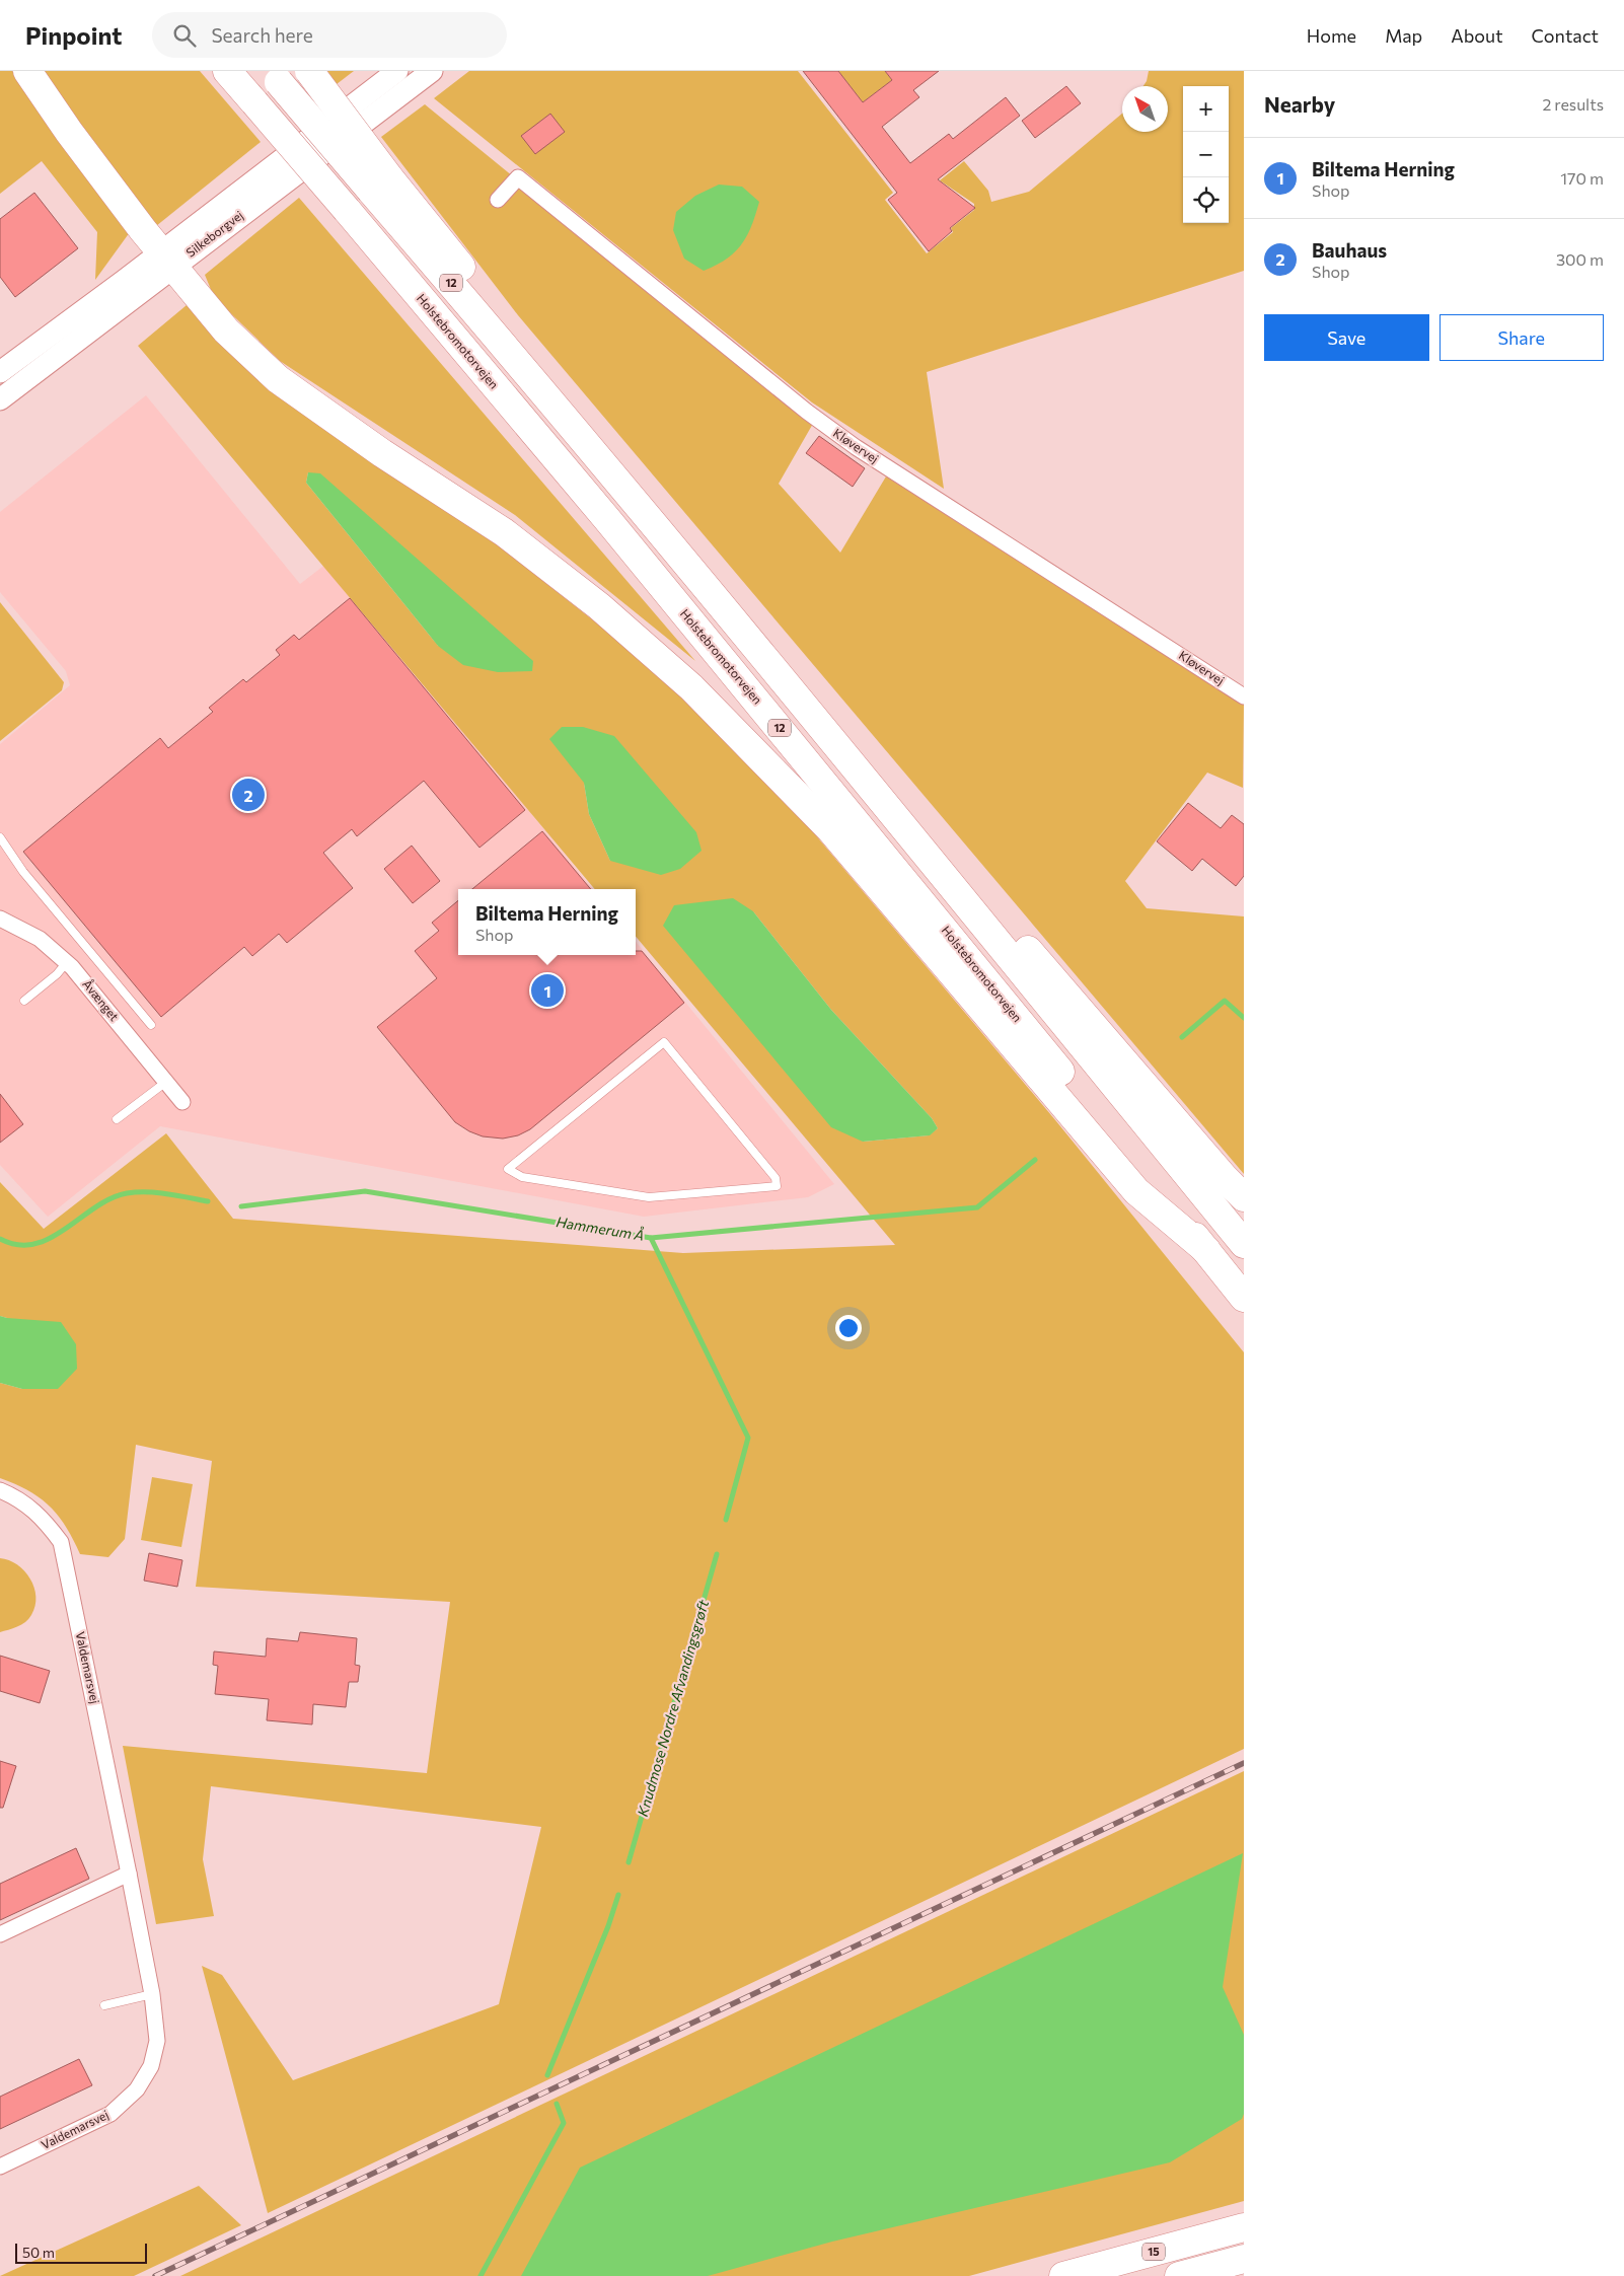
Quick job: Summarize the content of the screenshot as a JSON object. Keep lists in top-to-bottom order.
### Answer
{
  "streets": {
    "highway": ["12", "Holstebromotorvejen", "15"],
    "main road": ["Silkeborgvej"],
    "street": ["Kløvervej", "Åvænget", "Valdemarsvej"]
  },
  "water": ["Hammerum Å", "Knudmose Nordre Afvandingsgrøft"],
  "scale_bar": "50 m",
  "north": "top left",
  "page": {
    "header": "Pinpoint",
    "search": "Search here",
    "nav": [
      "Home",
      "Map",
      "About",
      "Contact"
    ],
    "heading": ["Nearby", "2 results"],
    "map_buttons": ["+", "−"],
    "list": [
      {
        "mark": "1",
        "name": "Biltema Herning",
        "note": "Shop",
        "value": "170 m"
      },
      {
        "mark": "2",
        "name": "Bauhaus",
        "note": "Shop",
        "value": "300 m"
      }
    ],
    "buttons": ["Save", "Share"],
    "pins": ["2", "1"],
    "popup": ["Biltema Herning", "Shop"],
    "scale": "50 m"
  }
}
